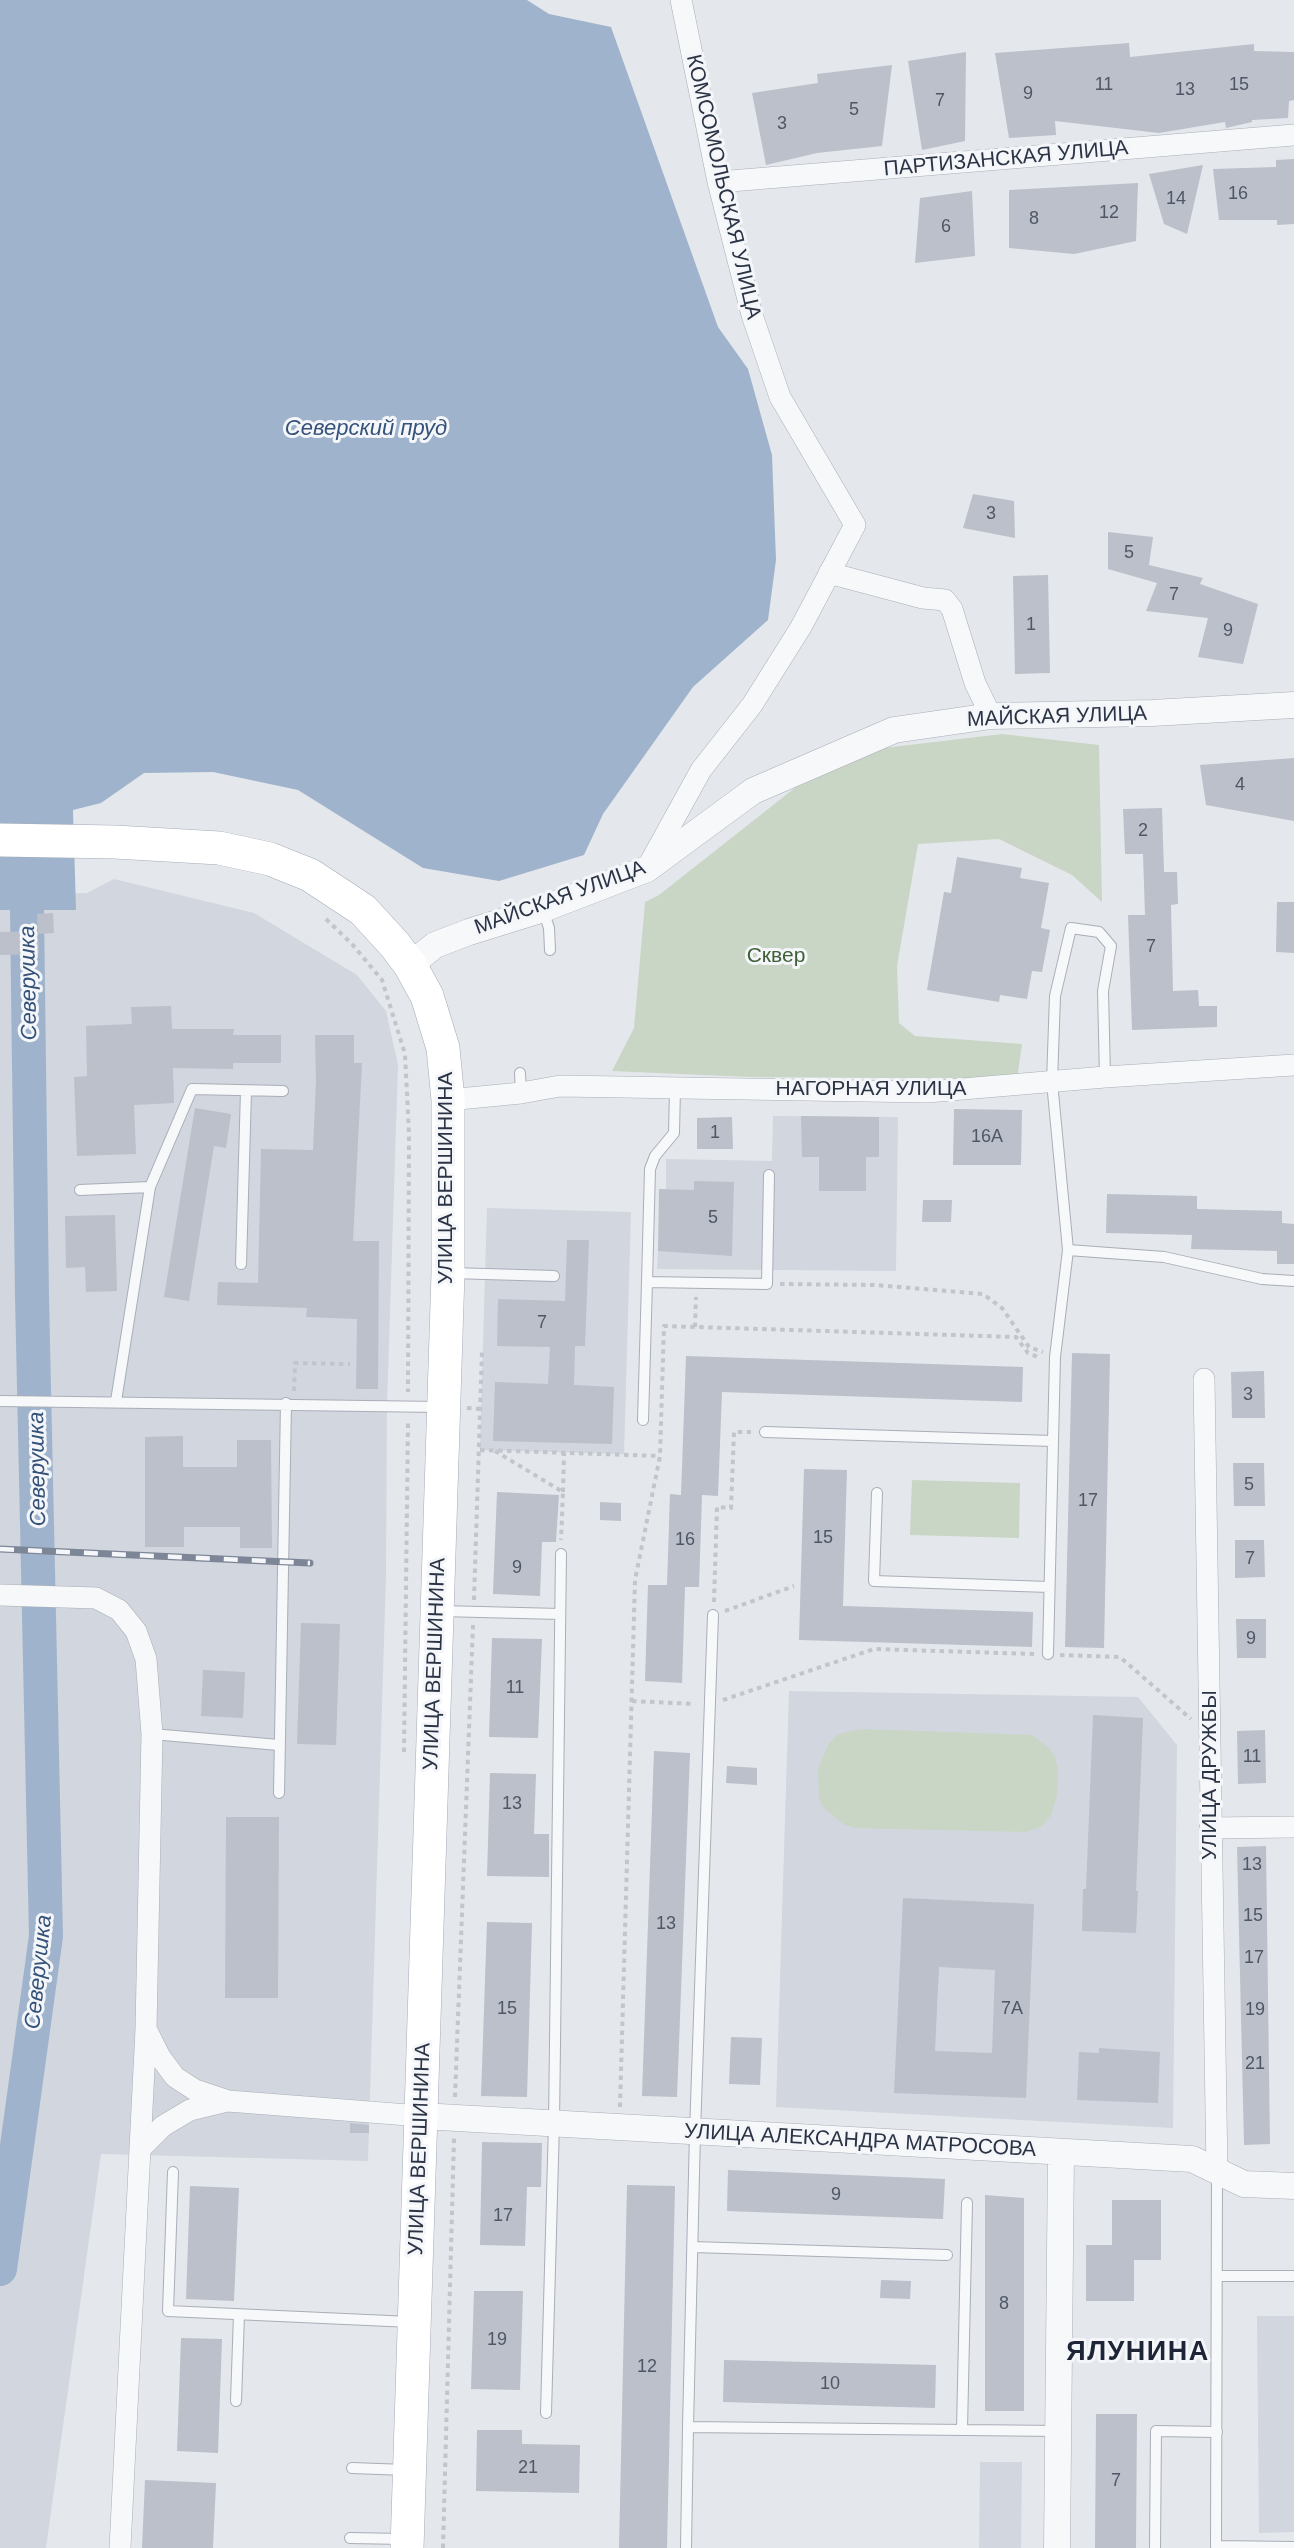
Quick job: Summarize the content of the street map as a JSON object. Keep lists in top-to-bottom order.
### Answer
{
  "streets": {
    "main road": ["УЛИЦА ВЕРШИНИНА"],
    "street": [
      "ПАРТИЗАНСКАЯ УЛИЦА",
      "КОМСОМОЛЬСКАЯ УЛИЦА",
      "МАЙСКАЯ УЛИЦА",
      "НАГОРНАЯ УЛИЦА",
      "УЛИЦА ДРУЖБЫ",
      "УЛИЦА АЛЕКСАНДРА МАТРОСОВА"
    ]
  },
  "crossings": [
    ["ПАРТИЗАНСКАЯ УЛИЦА", "КОМСОМОЛЬСКАЯ УЛИЦА"],
    ["КОМСОМОЛЬСКАЯ УЛИЦА", "МАЙСКАЯ УЛИЦА"],
    ["МАЙСКАЯ УЛИЦА", "УЛИЦА ВЕРШИНИНА"],
    ["НАГОРНАЯ УЛИЦА", "УЛИЦА ВЕРШИНИНА"],
    ["УЛИЦА ВЕРШИНИНА", "УЛИЦА АЛЕКСАНДРА МАТРОСОВА"],
    ["УЛИЦА ДРУЖБЫ", "УЛИЦА АЛЕКСАНДРА МАТРОСОВА"]
  ],
  "districts": ["ЯЛУНИНА"],
  "water": ["Северский пруд", "Северушка"],
  "parks": ["Сквер"],
  "house_numbers": [
    "11",
    "15",
    "13",
    "9",
    "7",
    "5",
    "3",
    "16",
    "14",
    "12",
    "8",
    "6",
    "3",
    "5",
    "7",
    "1",
    "9",
    "4",
    "2",
    "7",
    "1",
    "16А",
    "5",
    "7",
    "3",
    "5",
    "17",
    "15",
    "16",
    "7",
    "9",
    "9",
    "11",
    "11",
    "13",
    "13",
    "15",
    "13",
    "17",
    "15",
    "7А",
    "19",
    "21",
    "9",
    "17",
    "8",
    "19",
    "12",
    "10",
    "21",
    "7"
  ]
}
